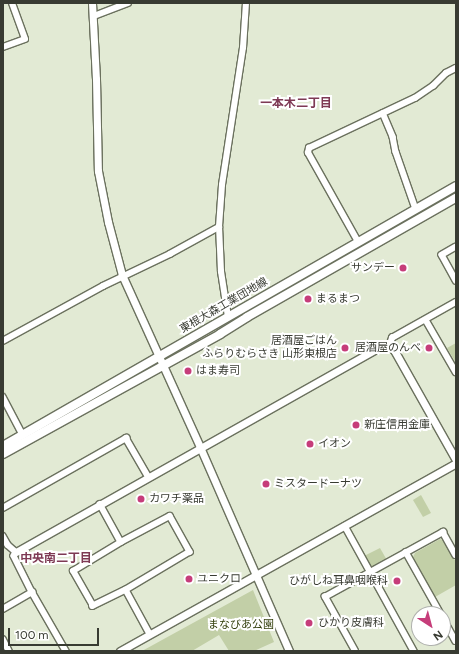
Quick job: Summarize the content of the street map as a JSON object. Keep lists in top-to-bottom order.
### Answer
{
  "streets": {
    "main road": ["東根大森工業団地線"]
  },
  "districts": ["一本木二丁目", "中央南二丁目"],
  "parks": ["まなびあ公園"],
  "places": [
    "サンデー",
    "まるまつ",
    "居酒屋ごはん ふらりむらさき 山形東根店",
    "居酒屋のんべ",
    "はま寿司",
    "新庄信用金庫",
    "イオン",
    "ミスタードーナツ",
    "カワチ薬品",
    "ユニクロ",
    "ひがしね耳鼻咽喉科",
    "ひかり皮膚科"
  ],
  "scale_bar": "100 m",
  "north": "bottom right"
}
